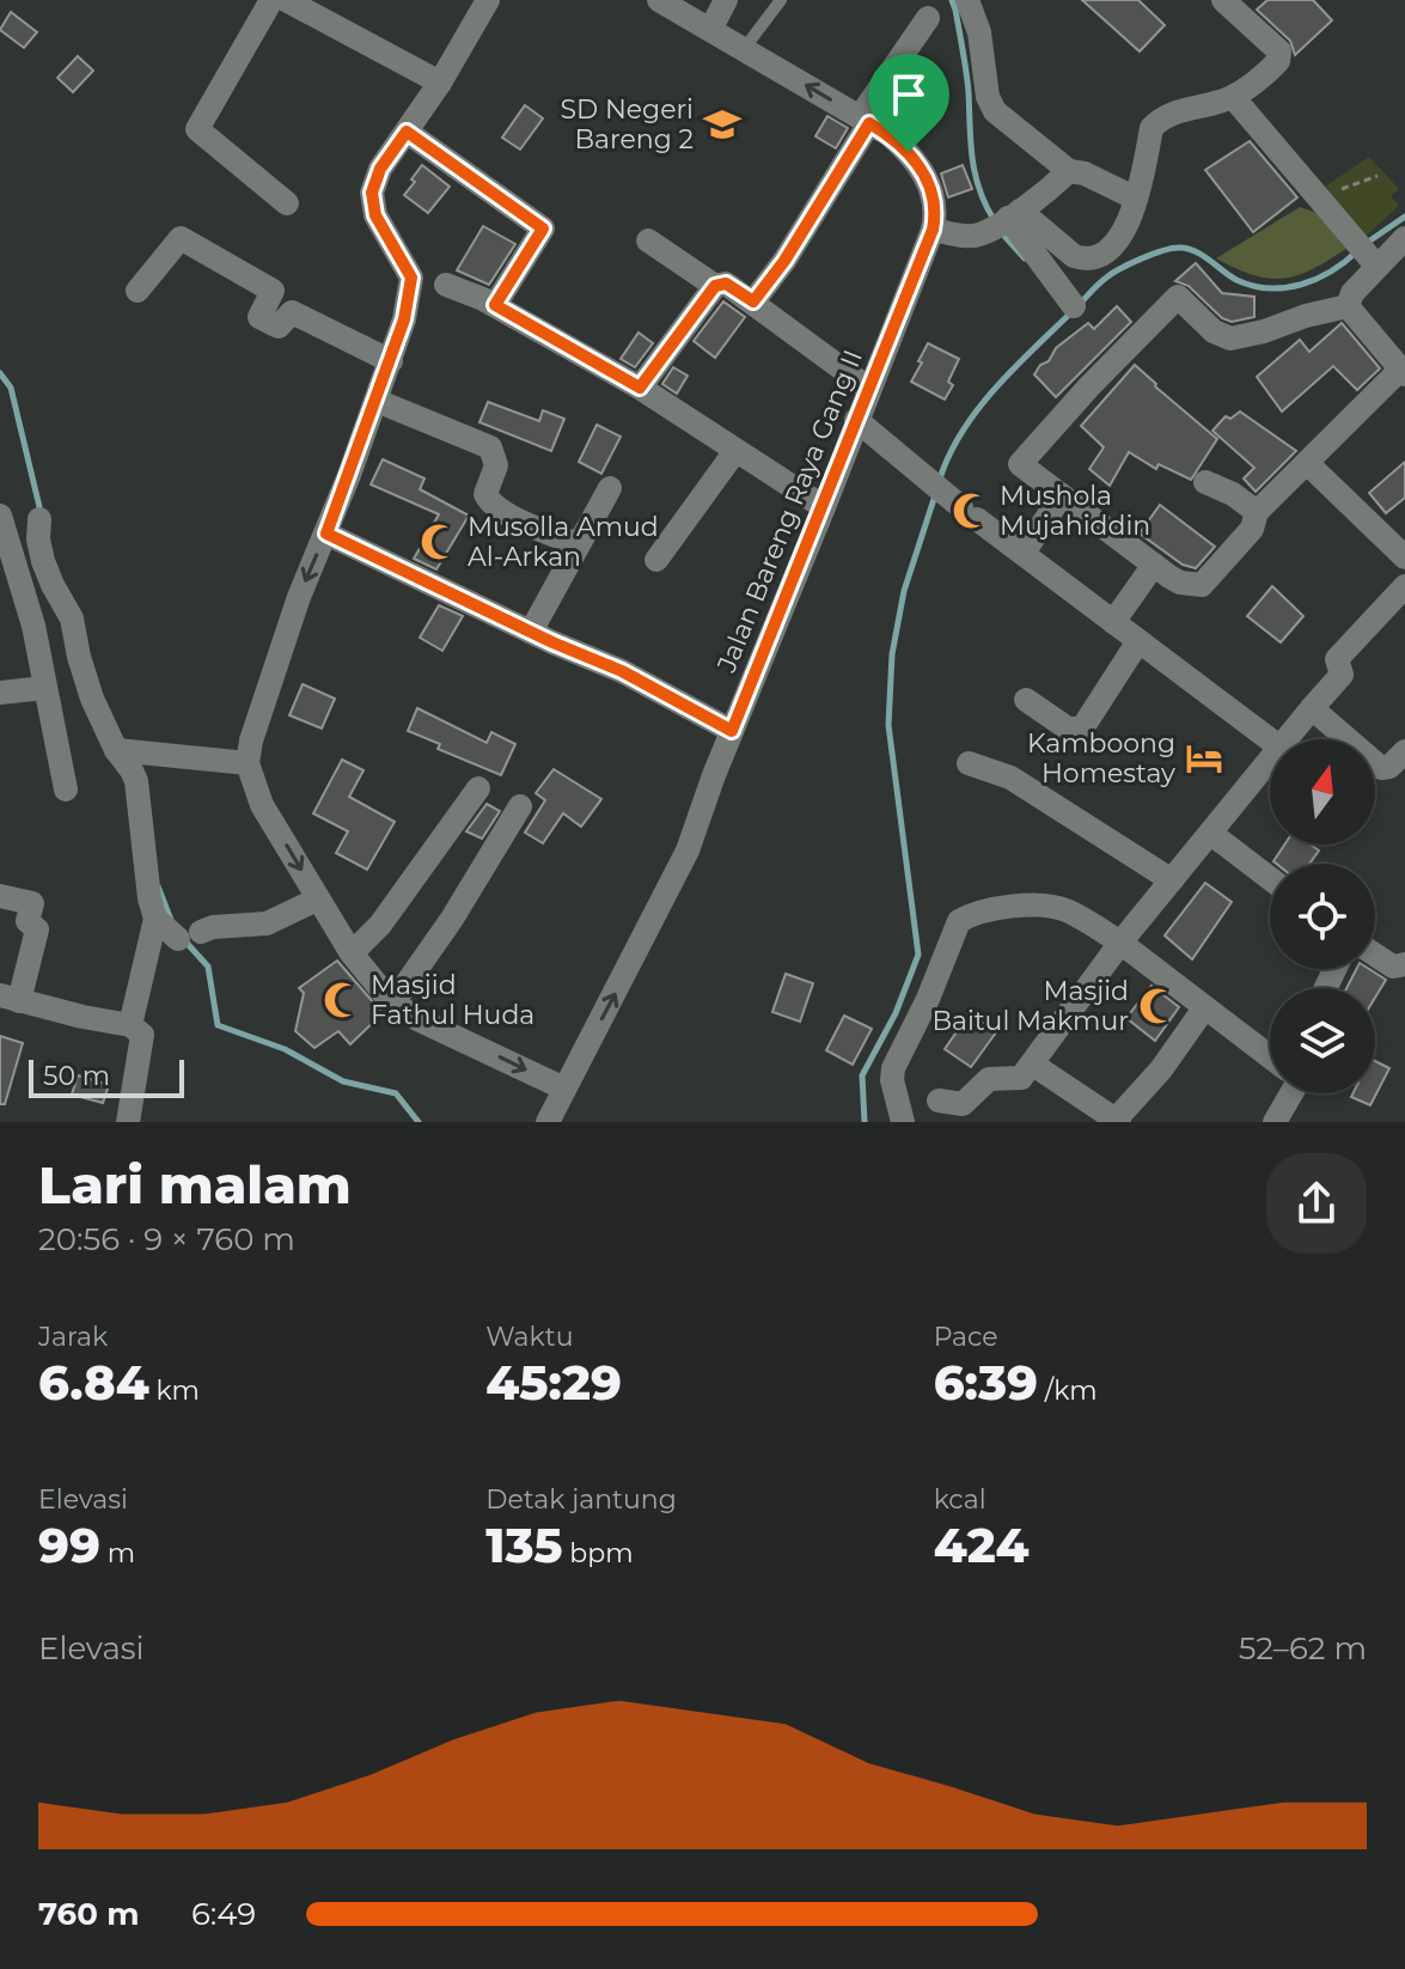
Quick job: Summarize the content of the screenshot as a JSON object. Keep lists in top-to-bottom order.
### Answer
{
  "streets": {
    "street": ["Jalan Bareng Raya Gang II"]
  },
  "places": {
    "school or university": ["SD Negeri Bareng 2"],
    "mosque": [
      "Mushola Mujahiddin",
      "Musolla Amud Al-Arkan",
      "Masjid Fathul Huda",
      "Masjid Baitul Makmur"
    ],
    "hotel": ["Kamboong Homestay"]
  },
  "scale_bar": "50 m",
  "north": "top",
  "page": {
    "scale": "50 m",
    "heading": ["Lari malam", "20:56 · 9 × 760 m"],
    "stats": [
      ["Jarak", "6.84 km"],
      ["Waktu", "45:29"],
      ["Pace", "6:39 /km"],
      ["Elevasi", "99 m"],
      ["Detak jantung", "135 bpm"],
      ["kcal", "424"]
    ],
    "chart": ["Elevasi", "52–62 m"],
    "list": [
      {
        "name": "760 m",
        "note": "6:49"
      }
    ]
  }
}
